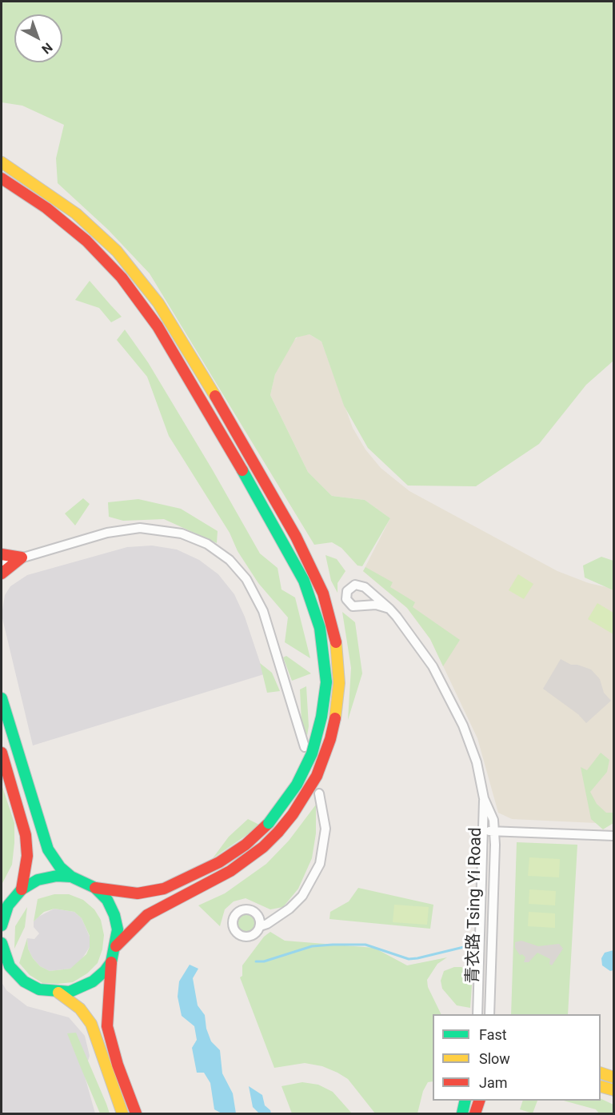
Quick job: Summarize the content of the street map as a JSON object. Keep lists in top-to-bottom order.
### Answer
{
  "streets": {
    "street": ["青衣路 Tsing Yi Road"]
  },
  "legend": ["Fast", "Slow", "Jam"],
  "north": "bottom right"
}
